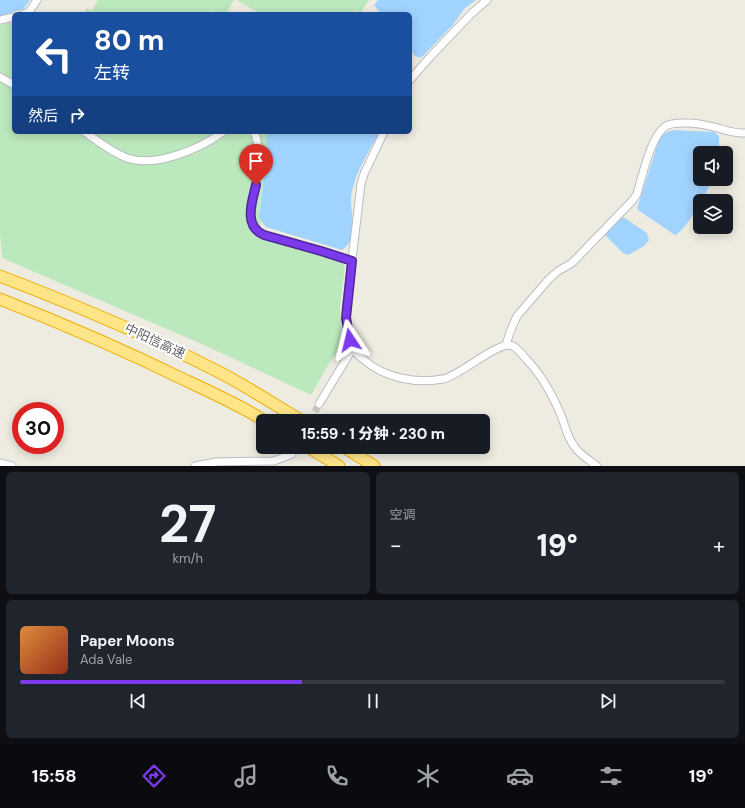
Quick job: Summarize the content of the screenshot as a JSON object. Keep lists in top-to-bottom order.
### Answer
{
  "streets": {
    "highway": ["中阳信高速"]
  },
  "page": {
    "turn": ["80 m", "左转"],
    "then": "然后",
    "limit": "30",
    "trip": "15:59 · 1 分钟 · 230 m",
    "tile": [
      ["27", "km/h"],
      "空调"
    ],
    "heat": ["−", "19°", "+"],
    "song": ["Paper Moons", "Ada Vale"],
    "tabs": ["15:58", "19°"]
  }
}
